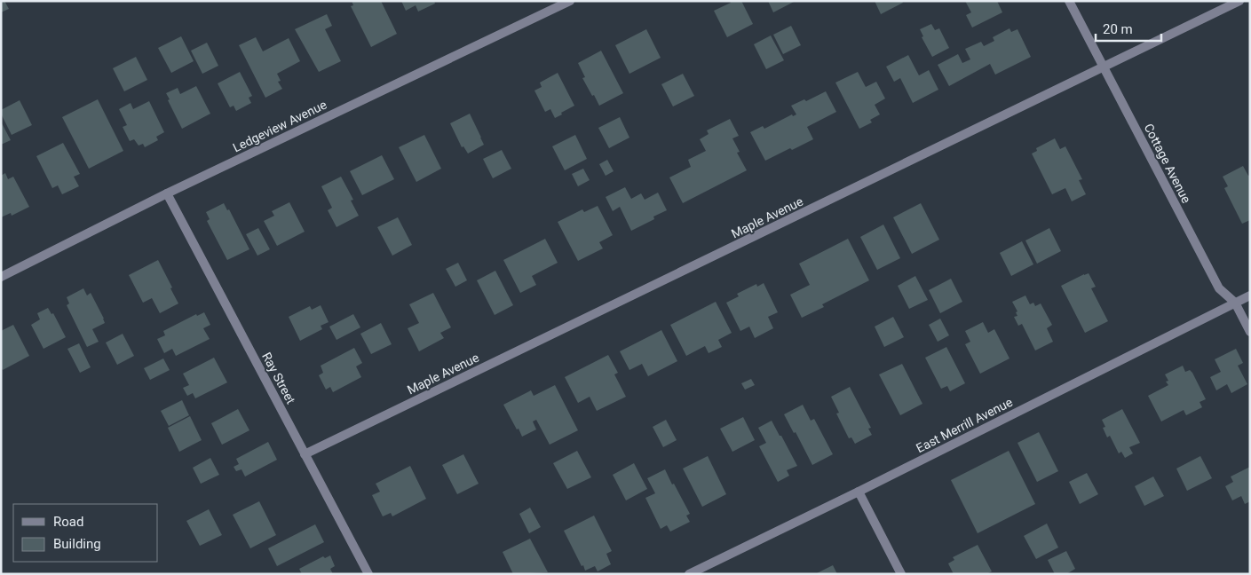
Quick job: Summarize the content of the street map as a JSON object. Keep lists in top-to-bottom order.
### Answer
{
  "streets": {
    "street": [
      "Ledgeview Avenue",
      "Cottage Avenue",
      "Maple Avenue",
      "Ray Street",
      "East Merrill Avenue"
    ]
  },
  "crossings": [
    ["Ledgeview Avenue", "Ray Street"],
    ["Cottage Avenue", "Maple Avenue"],
    ["Cottage Avenue", "East Merrill Avenue"],
    ["Maple Avenue", "Ray Street"]
  ],
  "legend": ["Road", "Building"],
  "scale_bar": "20 m"
}
